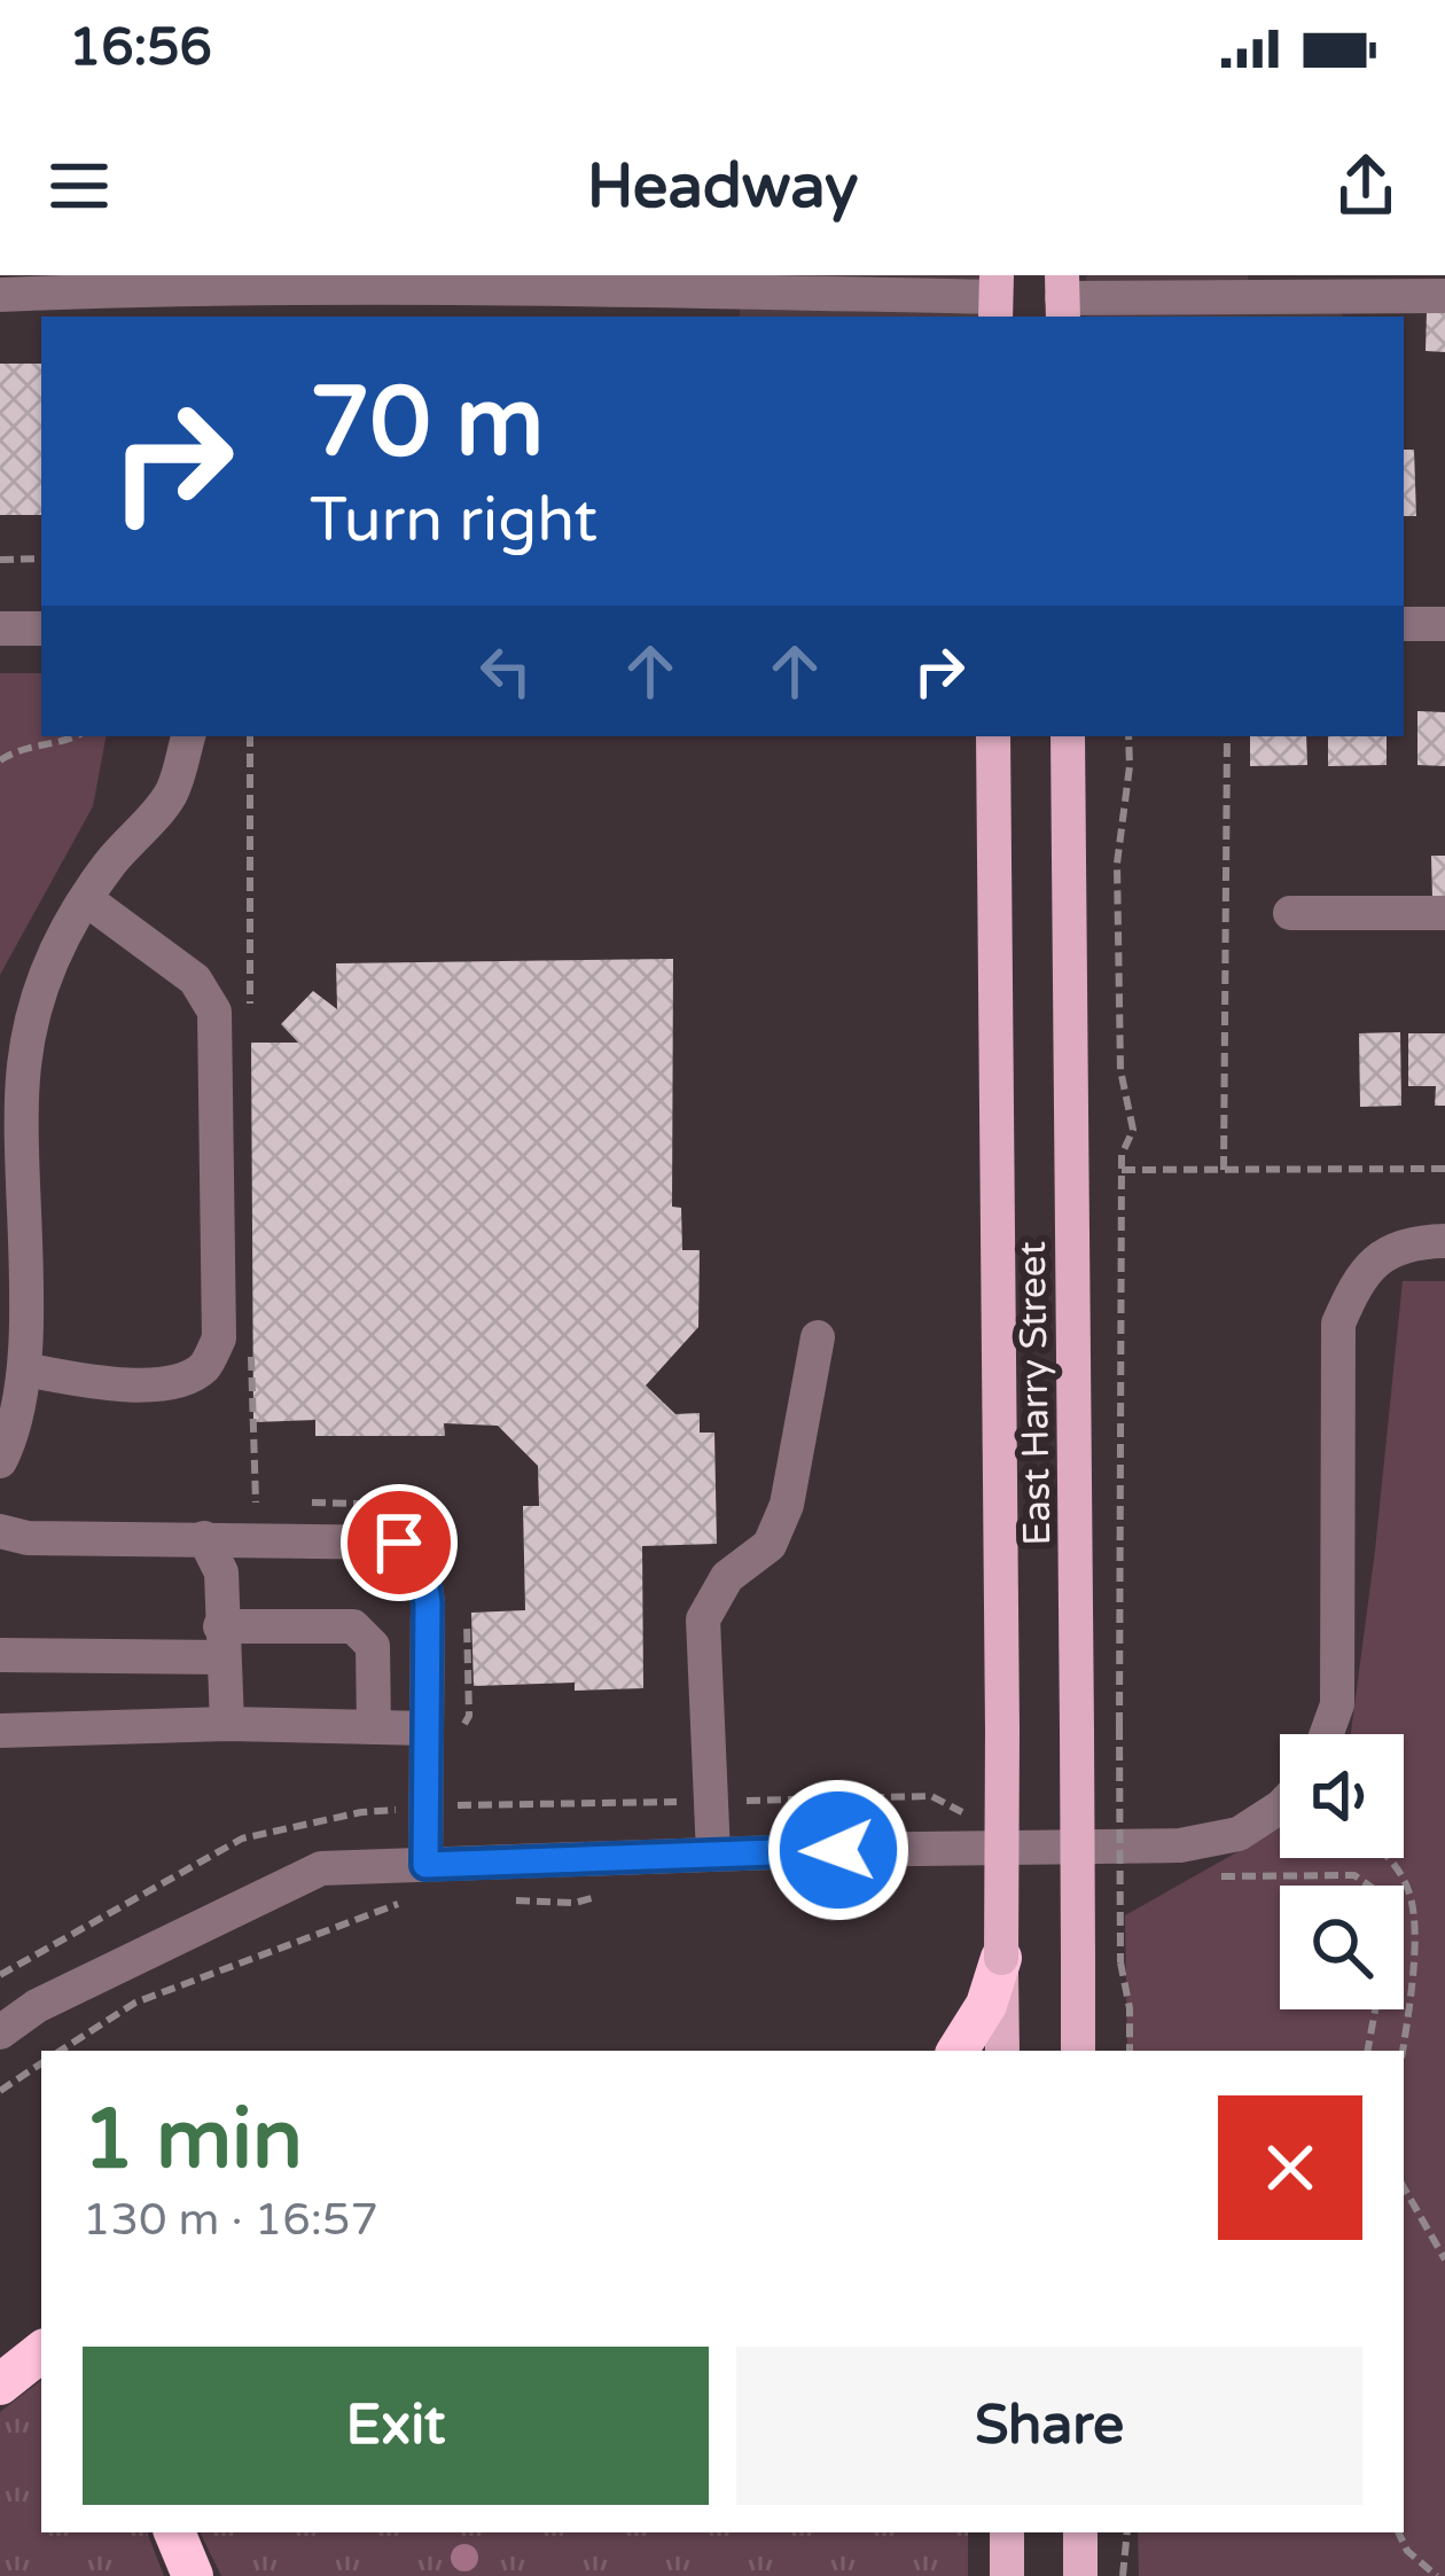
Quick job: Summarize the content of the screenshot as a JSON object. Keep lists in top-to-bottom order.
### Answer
{
  "streets": {
    "main road": ["East Harry Street"]
  },
  "page": {
    "status": "16:56",
    "header": "Headway",
    "turn": ["70 m", "Turn right"],
    "heading": ["1 min", "130 m · 16:57"],
    "buttons": ["Exit", "Share"]
  }
}
